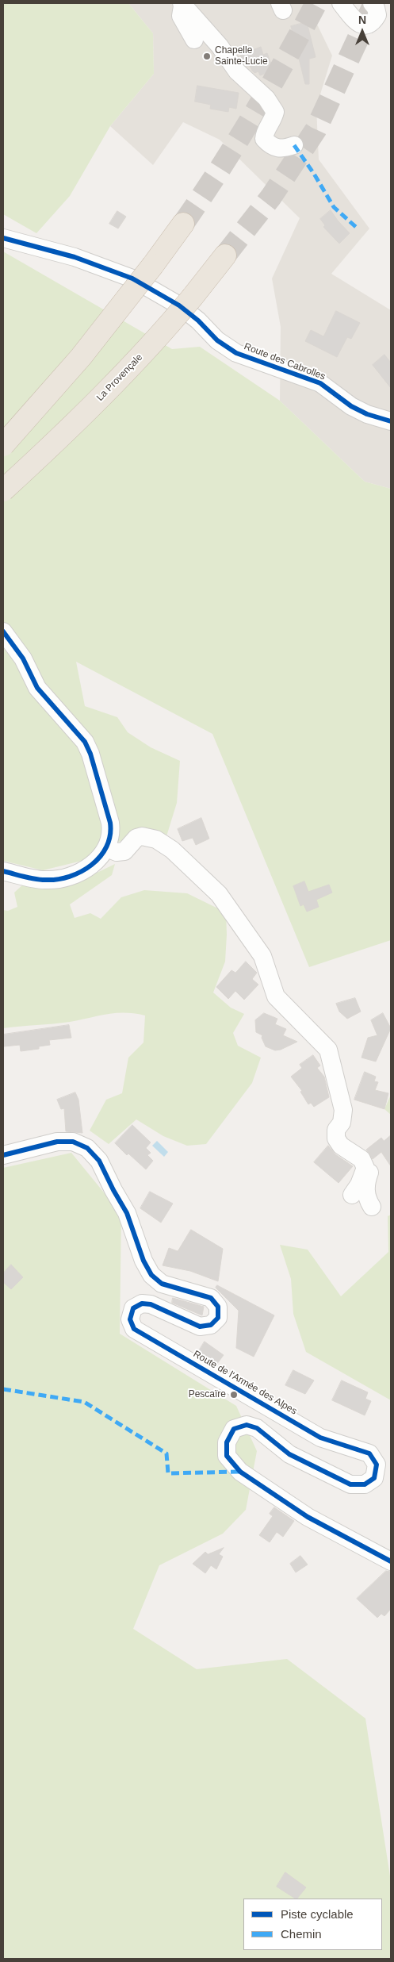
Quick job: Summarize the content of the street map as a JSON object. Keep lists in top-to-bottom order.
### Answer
{
  "streets": {
    "highway": ["La Provençale"],
    "street": ["Route des Cabrolles", "Route de l'Armée des Alpes"]
  },
  "places": ["Chapelle Sainte-Lucie", "Pescaïre"],
  "legend": ["Piste cyclable", "Chemin"],
  "north": "top"
}
